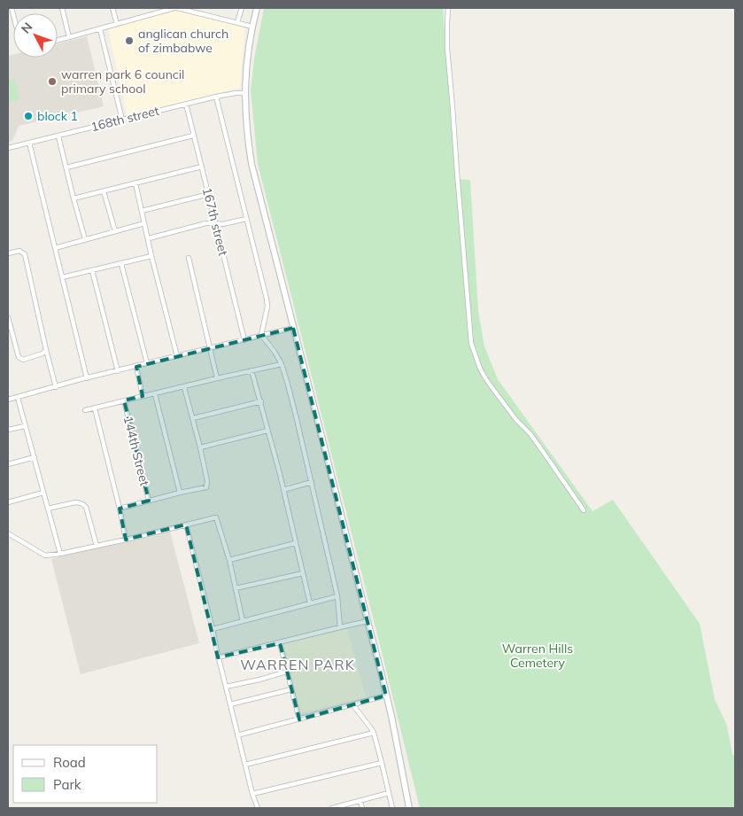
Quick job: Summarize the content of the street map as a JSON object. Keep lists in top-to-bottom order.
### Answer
{
  "streets": {
    "street": ["168th street", "167th street", "144th Street"]
  },
  "crossings": [
    ["168th street", "167th street"]
  ],
  "districts": ["WARREN PARK"],
  "parks": ["Warren Hills Cemetery"],
  "places": ["anglican church of zimbabwe", "warren park 6 council primary school", "block 1"],
  "legend": ["Road", "Park"],
  "north": "top left"
}
